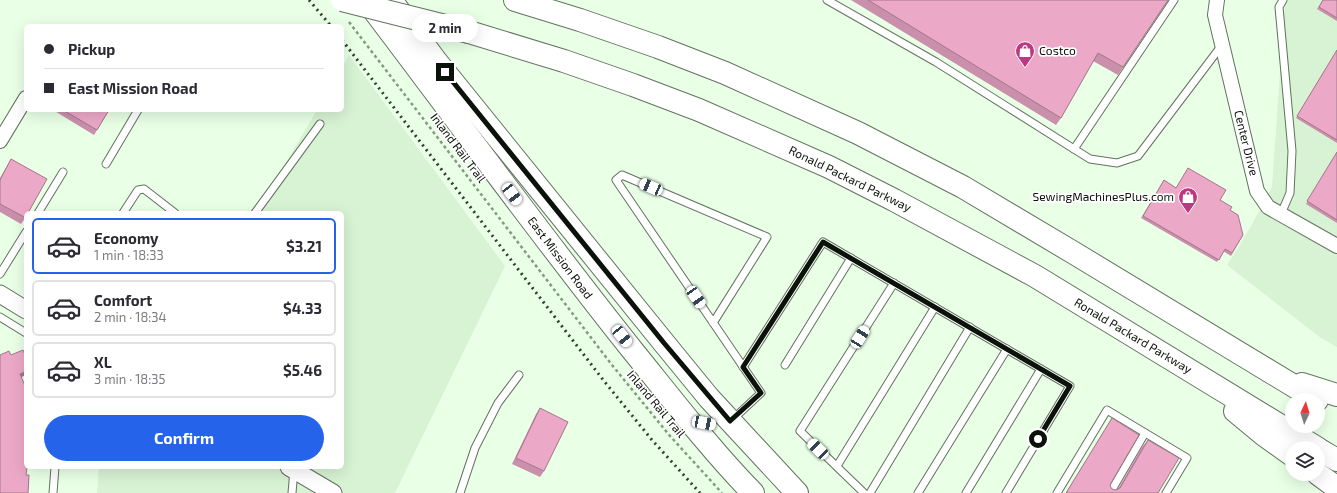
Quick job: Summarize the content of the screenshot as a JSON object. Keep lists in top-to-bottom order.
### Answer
{
  "streets": {
    "main road": ["Ronald Packard Parkway", "East Mission Road"],
    "street": ["Center Drive"],
    "path": ["Inland Rail Trail"]
  },
  "places": {
    "shop": ["Costco", "SewingMachinesPlus.com"]
  },
  "north": "top",
  "page": {
    "bubble": "2 min",
    "banner": ["Pickup", "East Mission Road"],
    "list": [
      {
        "name": "Economy",
        "note": "1 min · 18:33",
        "value": "$3.21"
      },
      {
        "name": "Comfort",
        "note": "2 min · 18:34",
        "value": "$4.33"
      },
      {
        "name": "XL",
        "note": "3 min · 18:35",
        "value": "$5.46"
      }
    ],
    "buttons": "Confirm"
  }
}
